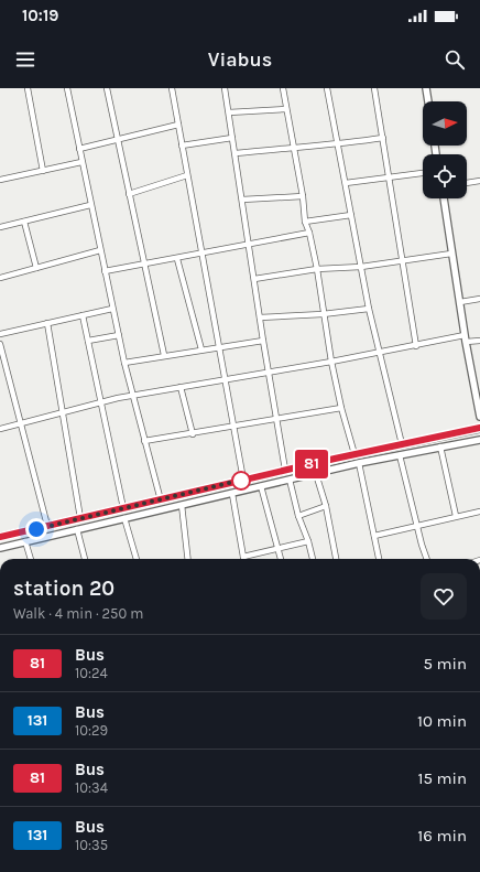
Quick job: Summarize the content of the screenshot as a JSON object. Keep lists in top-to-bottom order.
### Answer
{
  "lines": ["bus line 81"],
  "north": "right",
  "page": {
    "status": "10:19",
    "header": "Viabus",
    "on_map": "81",
    "heading": ["station 20", "Walk · 4 min · 250 m"],
    "list": [
      {
        "mark": "81",
        "name": "Bus",
        "note": "10:24",
        "value": "5 min"
      },
      {
        "mark": "131",
        "name": "Bus",
        "note": "10:29",
        "value": "10 min"
      },
      {
        "mark": "81",
        "name": "Bus",
        "note": "10:34",
        "value": "15 min"
      },
      {
        "mark": "131",
        "name": "Bus",
        "note": "10:35",
        "value": "16 min"
      }
    ]
  }
}
